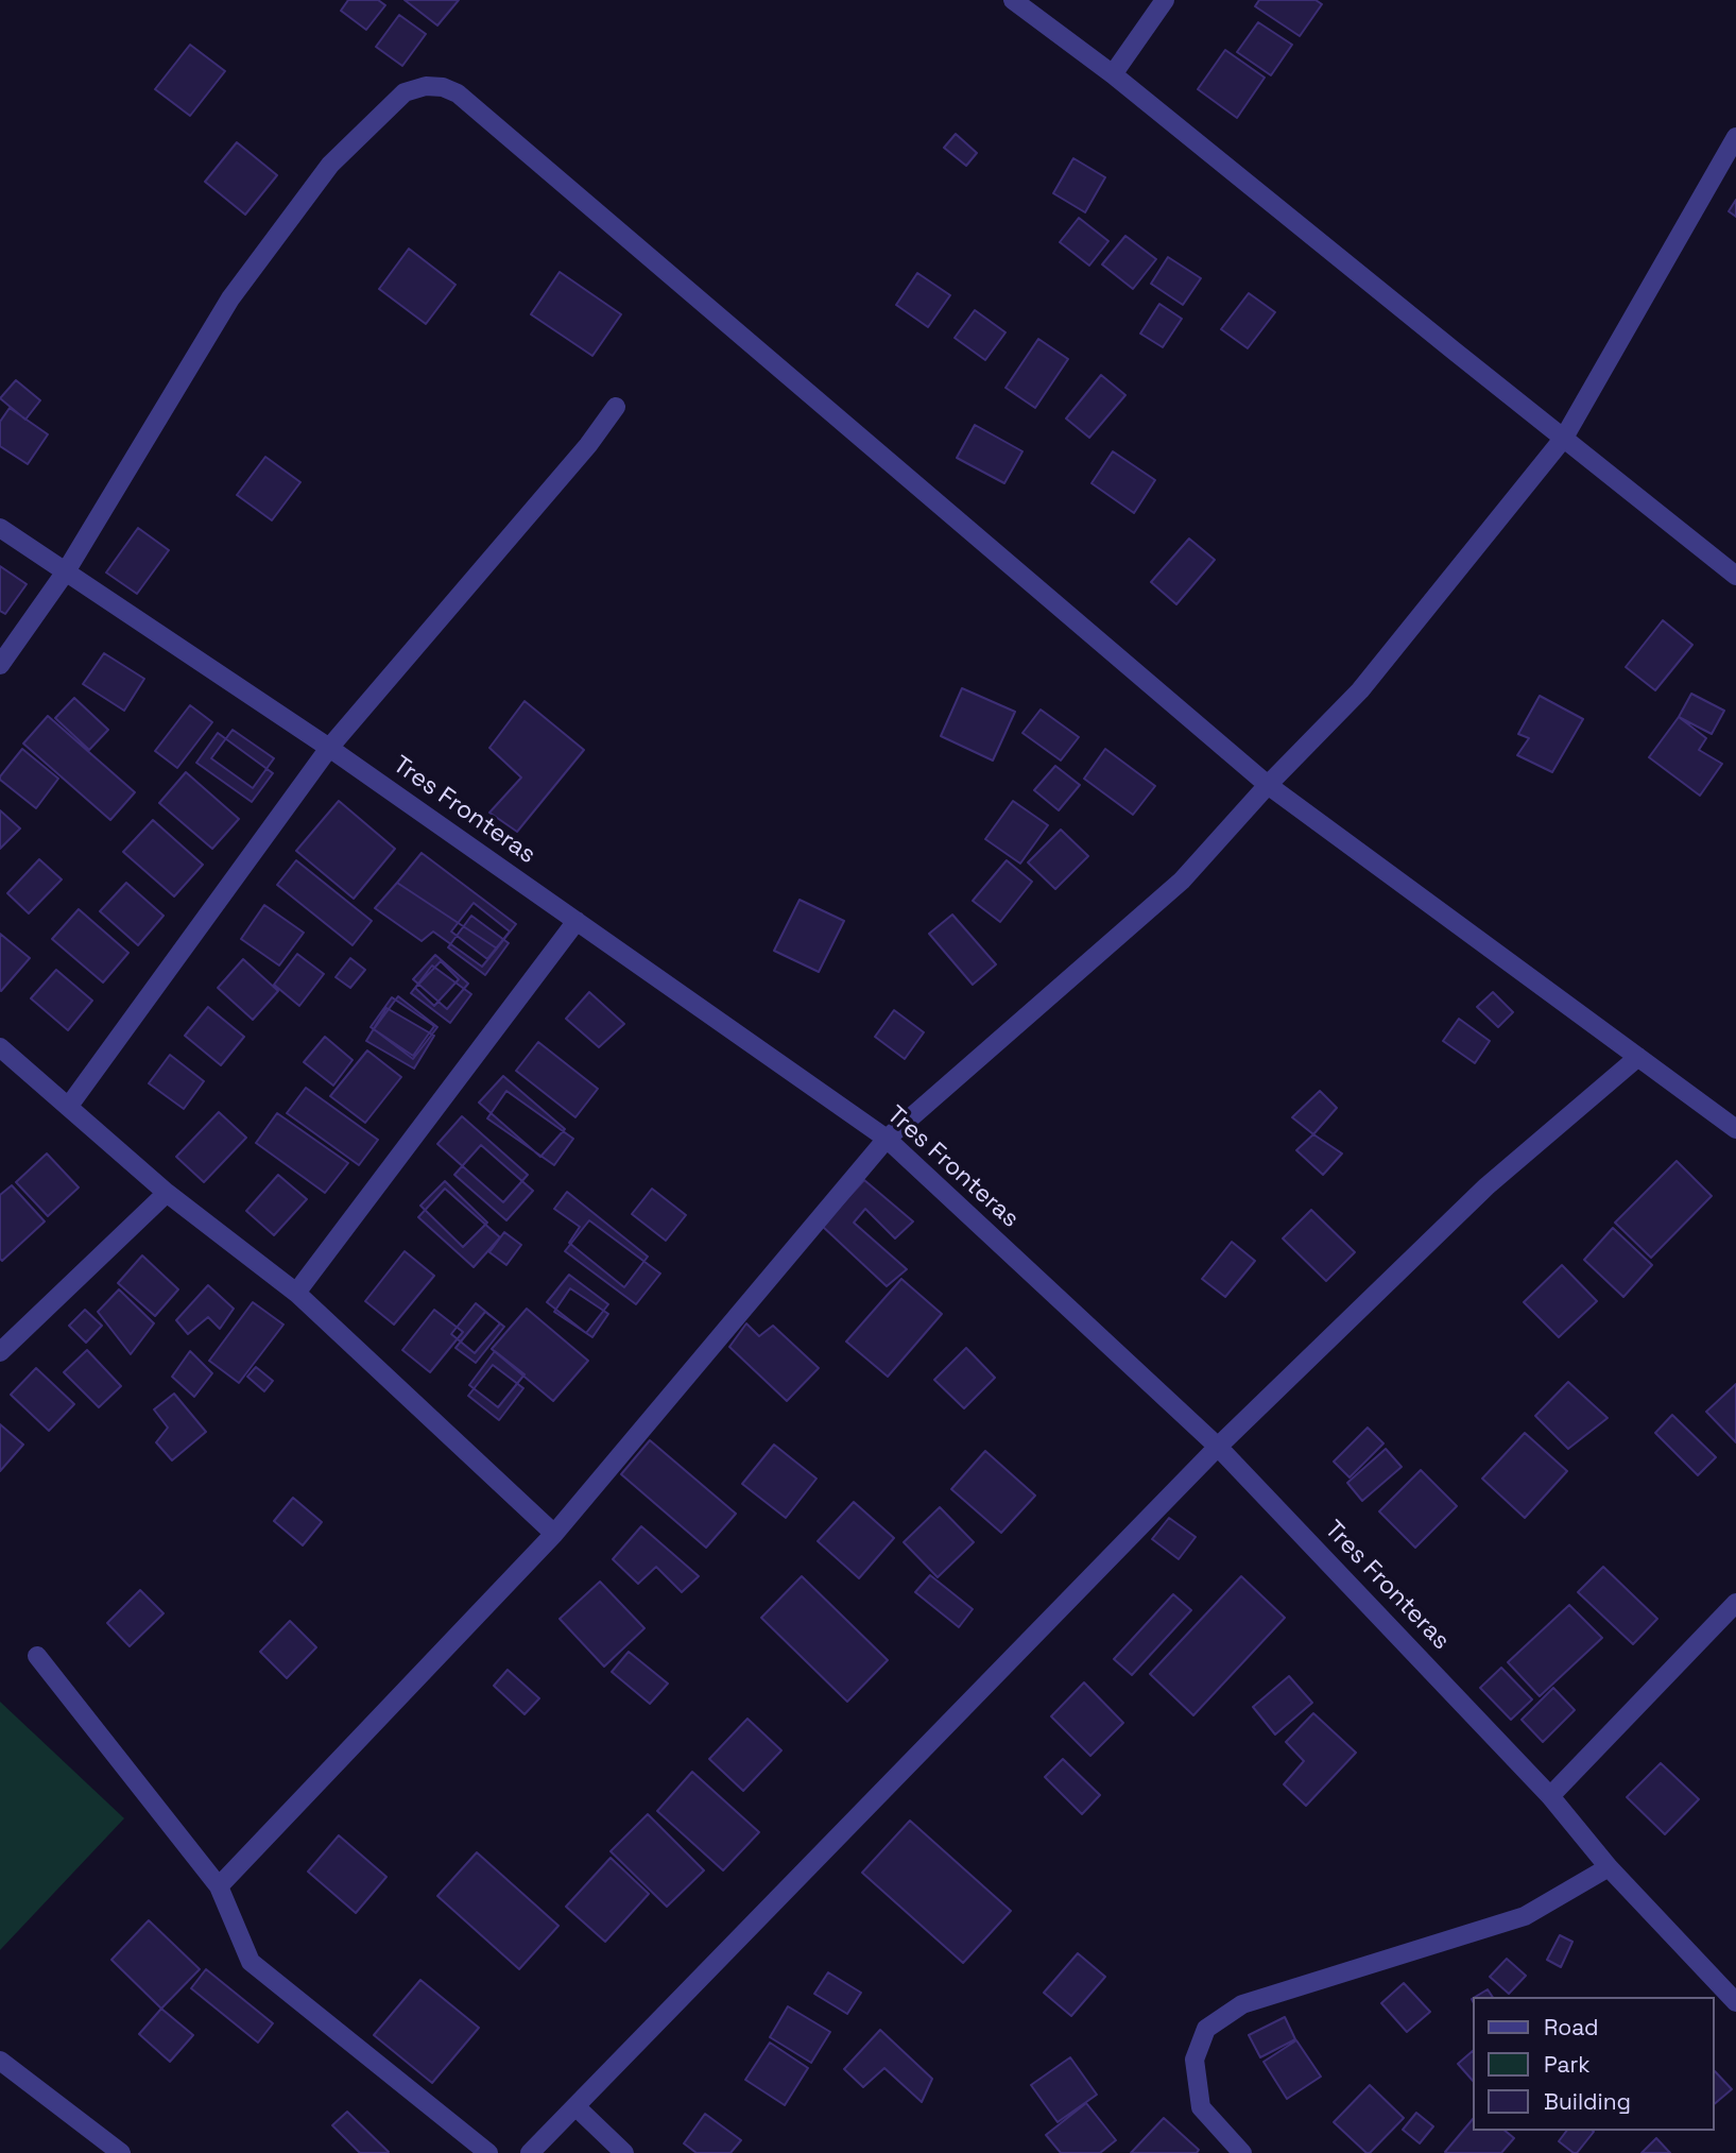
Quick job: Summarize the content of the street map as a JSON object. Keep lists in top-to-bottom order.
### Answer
{
  "streets": {
    "street": ["Tres Fronteras"]
  },
  "legend": ["Road", "Park", "Building"]
}
